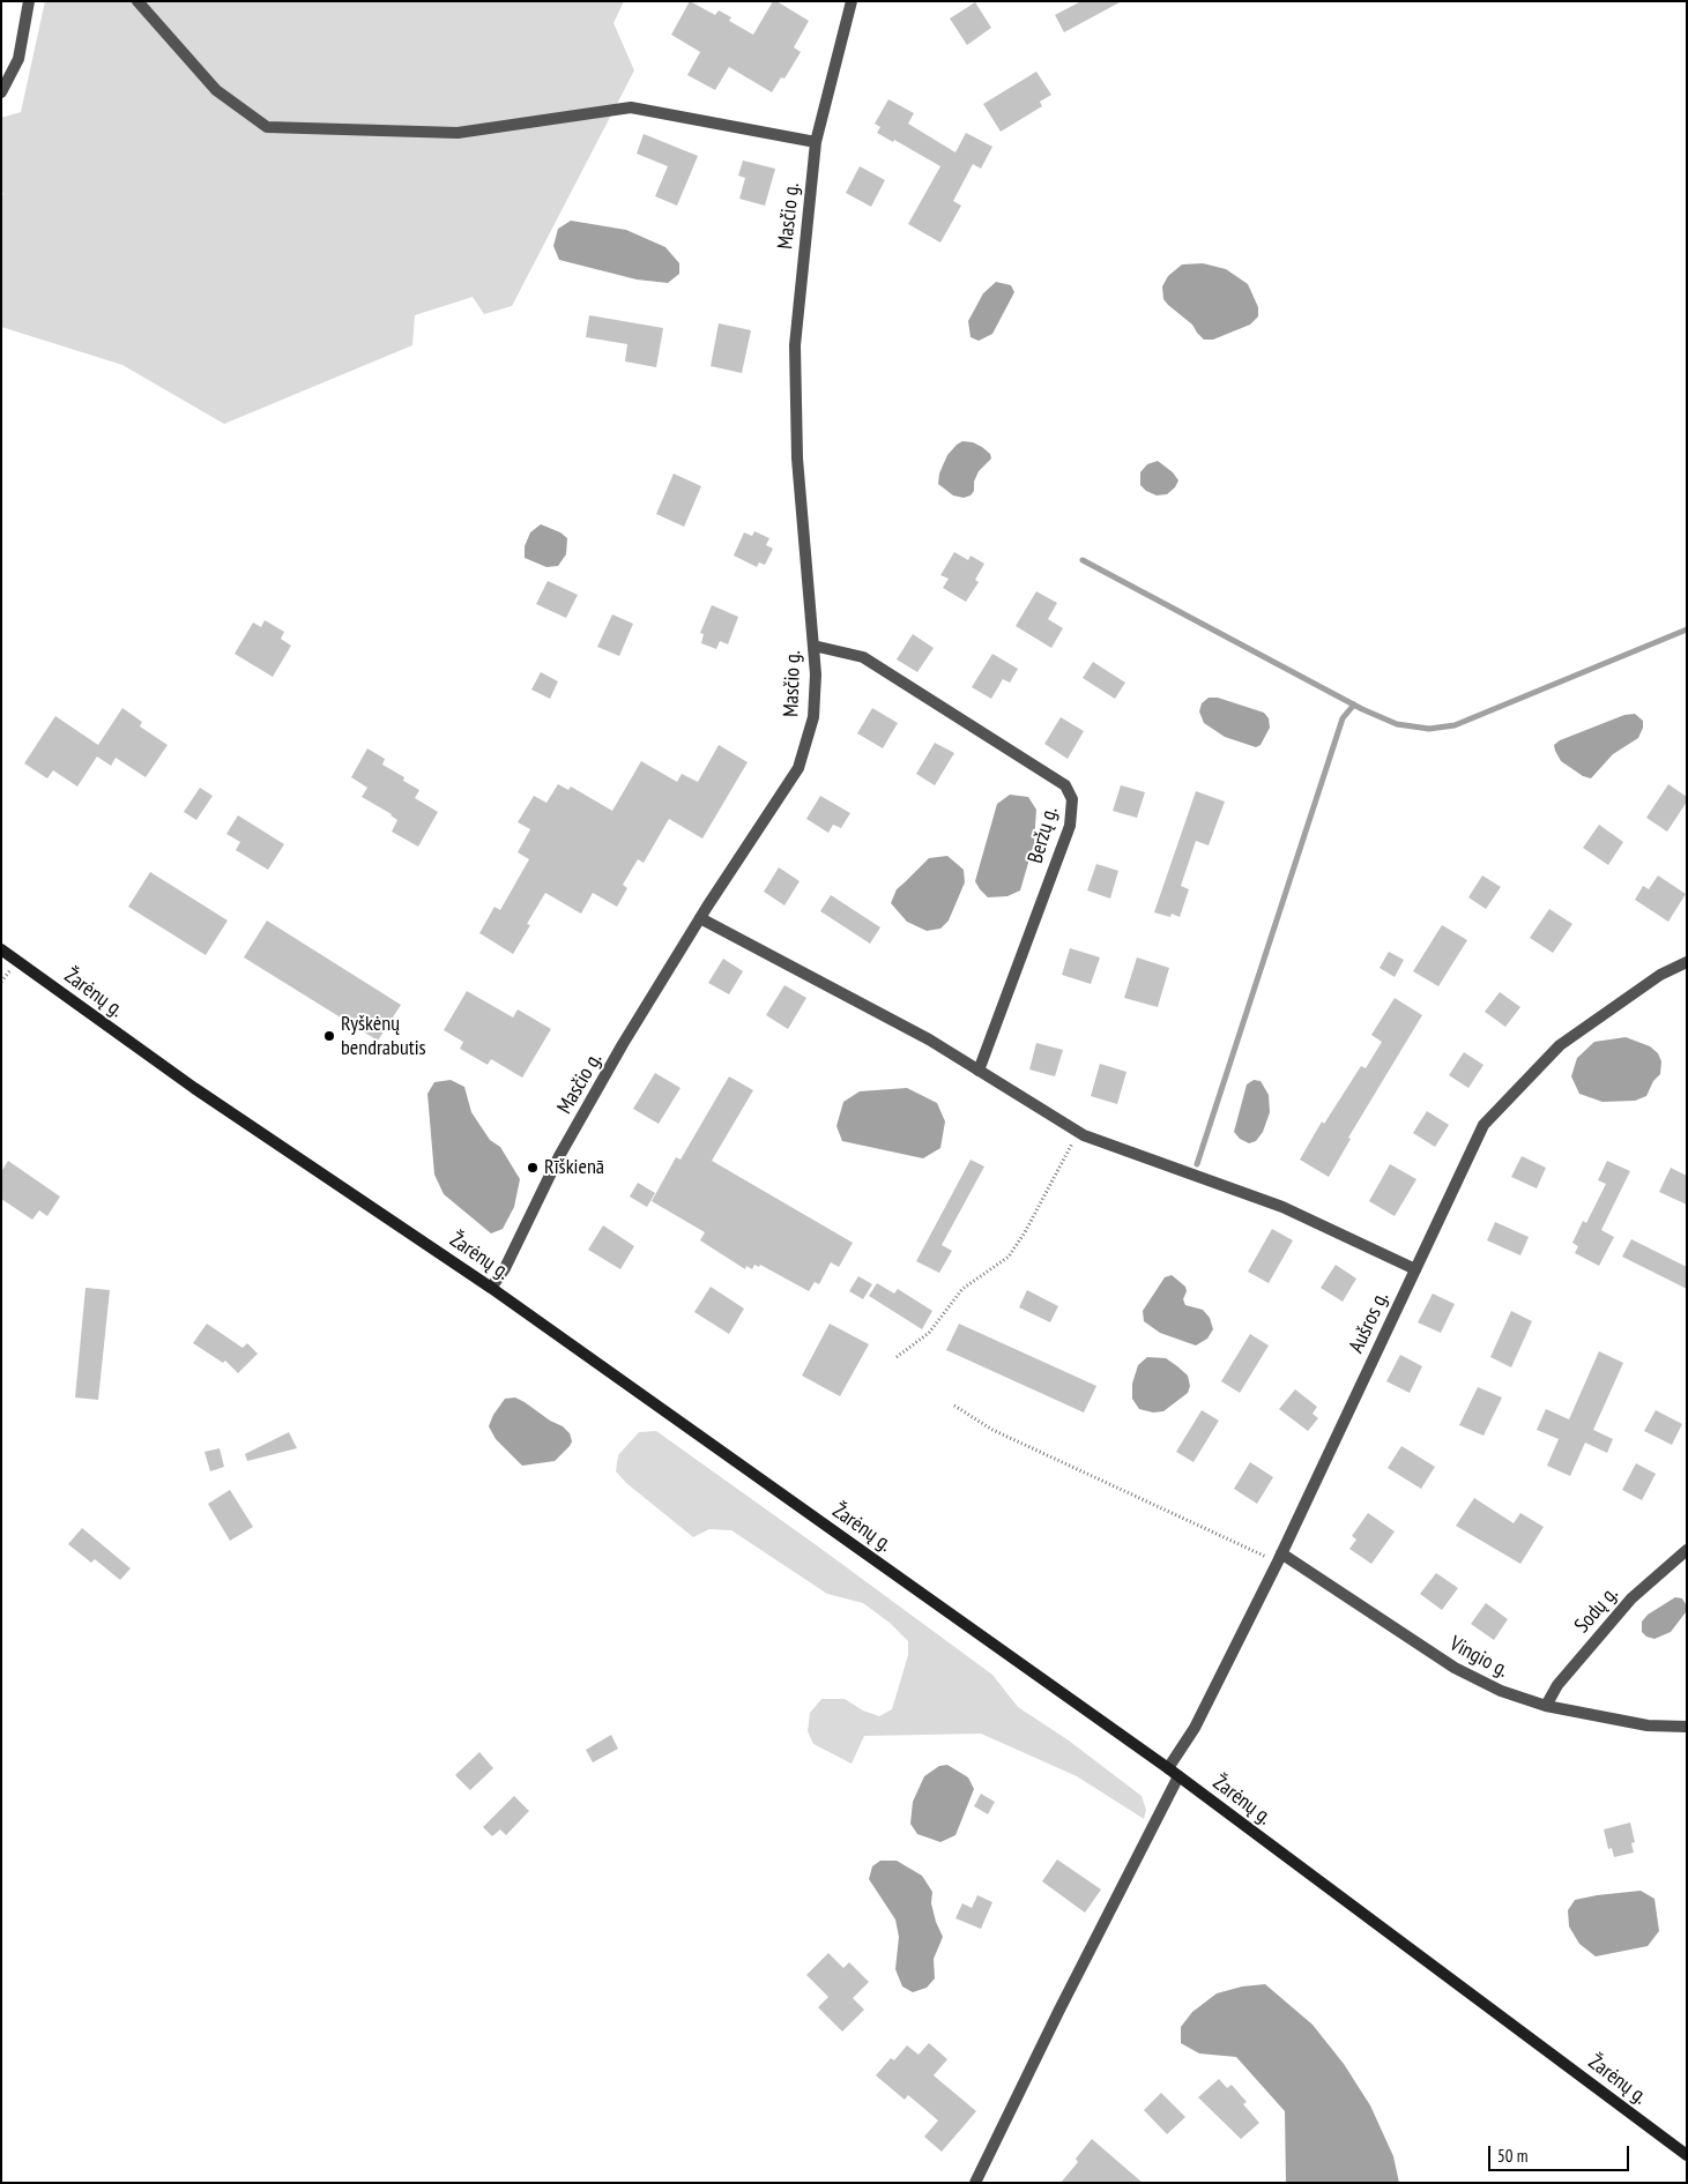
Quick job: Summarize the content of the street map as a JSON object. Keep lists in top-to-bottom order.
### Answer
{
  "streets": {
    "main road": ["Žarėnų g."],
    "street": [
      "Masčio g.",
      "Beržų g.",
      "Aušros g.",
      "Sodų g.",
      "Vingio g."
    ]
  },
  "crossings": [
    ["Masčio g.", "Beržų g."],
    ["Masčio g.", "Žarėnų g."],
    ["Žarėnų g.", "Aušros g."],
    ["Aušros g.", "Vingio g."],
    ["Sodų g.", "Vingio g."]
  ],
  "places": ["Ryškėnų bendrabutis", "Rīškienā"],
  "scale_bar": "50 m"
}
